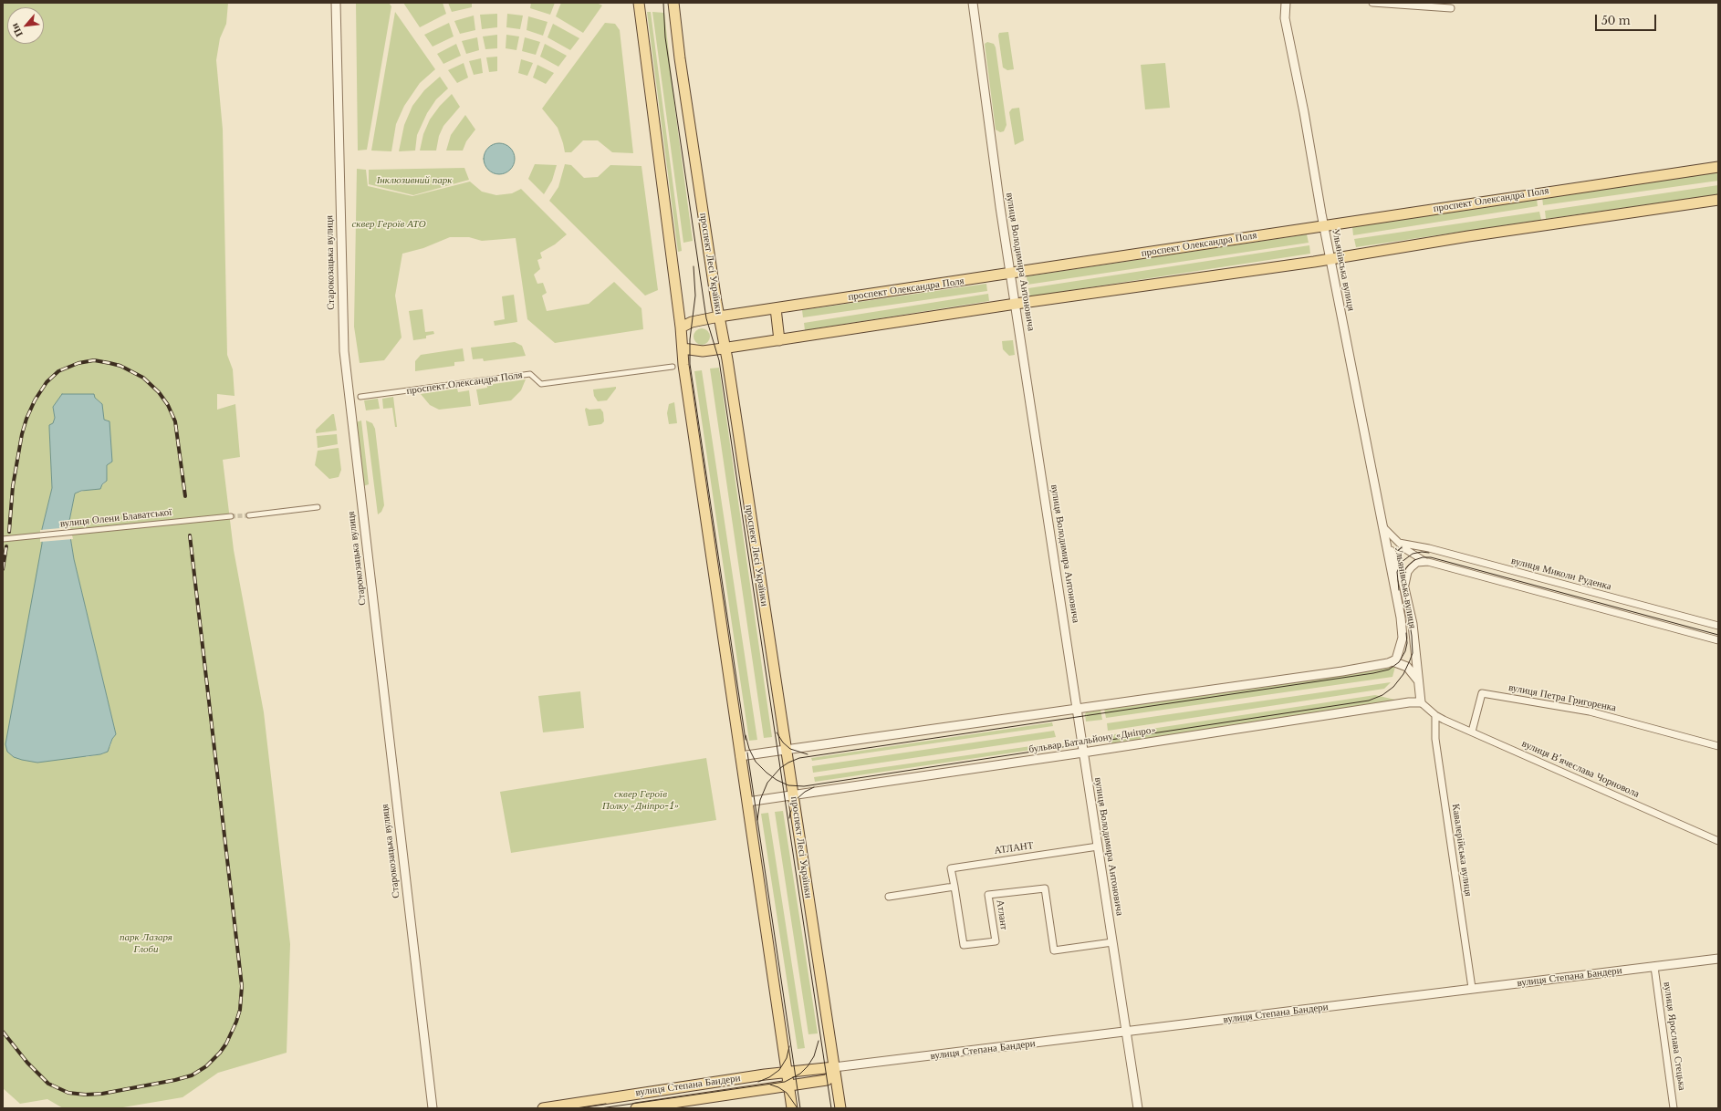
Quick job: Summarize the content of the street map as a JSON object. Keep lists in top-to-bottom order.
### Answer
{
  "streets": {
    "main road": ["проспект Олександра Поля", "проспект Лесі Українки", "вулиця Степана Бандери"],
    "street": [
      "вулиця Володимира Антоновича",
      "Старокозацька вулиця",
      "Ульянівська вулиця",
      "вулиця Олени Блаватської",
      "вулиця Миколи Руденка",
      "вулиця Петра Григоренка",
      "бульвар Батальйону «Дніпро»",
      "вулиця В'ячеслава Чорновола",
      "АТЛАНТ",
      "Кавалерійська вулиця",
      "Атлант",
      "вулиця Ярослава Стецька"
    ]
  },
  "crossings": [
    ["проспект Олександра Поля", "вулиця Володимира Антоновича"],
    ["проспект Олександра Поля", "проспект Лесі Українки"],
    ["проспект Олександра Поля", "Ульянівська вулиця"],
    ["вулиця Володимира Антоновича", "бульвар Батальйону «Дніпро»"],
    ["вулиця Володимира Антоновича", "АТЛАНТ"],
    ["вулиця Володимира Антоновича", "Атлант"],
    ["вулиця Володимира Антоновича", "вулиця Степана Бандери"],
    ["проспект Лесі Українки", "бульвар Батальйону «Дніпро»"],
    ["проспект Лесі Українки", "вулиця Степана Бандери"],
    ["Ульянівська вулиця", "бульвар Батальйону «Дніпро»"],
    ["вулиця Петра Григоренка", "вулиця В'ячеслава Чорновола"],
    ["вулиця В'ячеслава Чорновола", "Кавалерійська вулиця"],
    ["АТЛАНТ", "Атлант"],
    ["Кавалерійська вулиця", "вулиця Степана Бандери"],
    ["вулиця Степана Бандери", "вулиця Ярослава Стецька"]
  ],
  "parks": [
    "Інклюзивний парк",
    "сквер Героїв АТО",
    "сквер Героїв Полку «Дніпро-1»",
    "парк Лазаря Глоби"
  ],
  "scale_bar": "50 m",
  "north": "bottom left"
}
